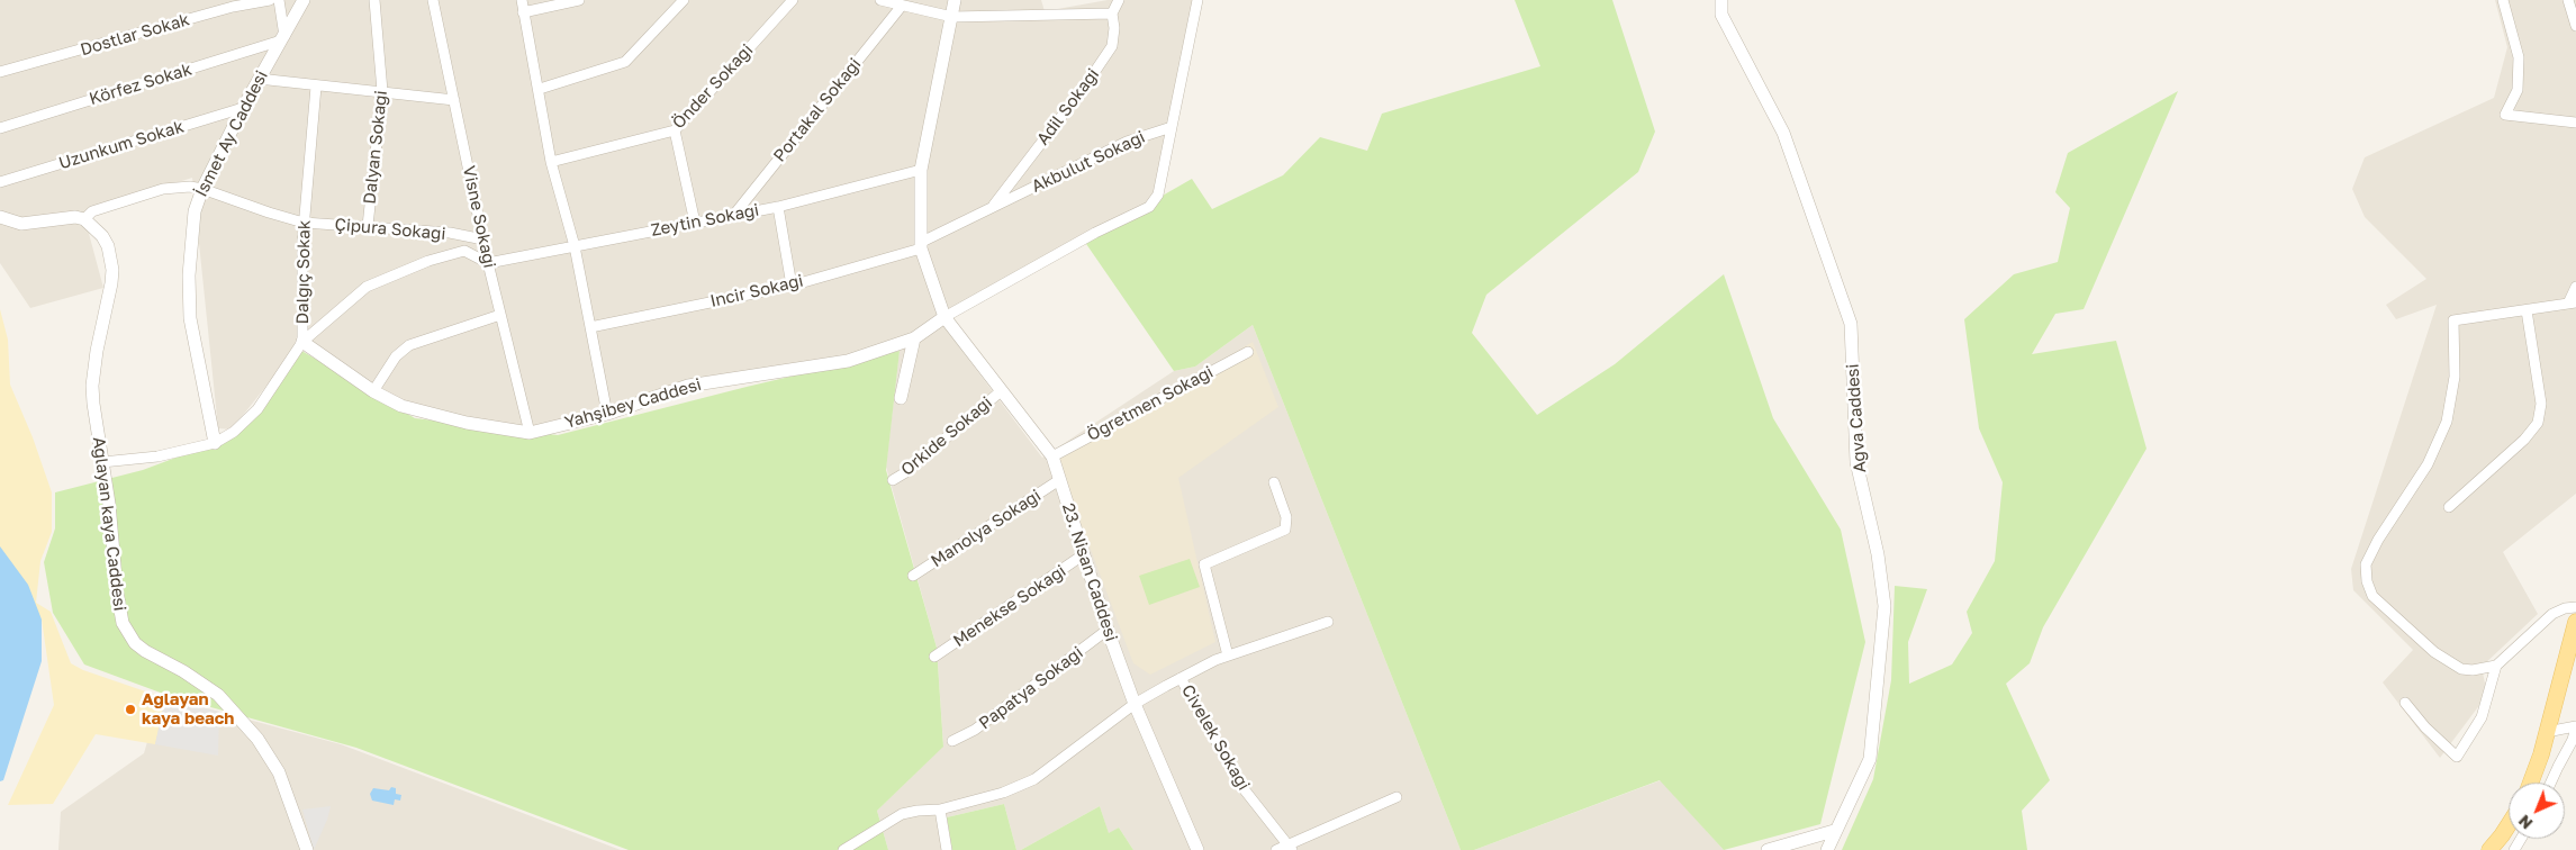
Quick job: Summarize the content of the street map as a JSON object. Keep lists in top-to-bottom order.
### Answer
{
  "streets": {
    "street": [
      "Dostlar Sokak",
      "Körfez Sokak",
      "Önder Sokagi",
      "Adil Sokagi",
      "Portakal Sokagi",
      "İsmet Ay Caddesi",
      "Uzunkum Sokak",
      "Dalyan Sokagi",
      "Akbulut Sokagi",
      "Visne Sokagi",
      "Zeytin Sokagi",
      "Çipura Sokagi",
      "Dalgıç Sokak",
      "Incir Sokagi",
      "Yahşibey Caddesi",
      "Ögretmen Sokagi",
      "Ağva Caddesi",
      "Orkide Sokagi",
      "Ağlayan kaya Caddesi",
      "Manolya Sokagi",
      "23. Nisan Caddesi",
      "Menekse Sokagi",
      "Papatya Sokagi",
      "Civelek Sokagi"
    ]
  },
  "crossings": [
    ["Körfez Sokak", "İsmet Ay Caddesi"],
    ["Adil Sokagi", "Akbulut Sokagi"],
    ["Portakal Sokagi", "Zeytin Sokagi"],
    ["İsmet Ay Caddesi", "Uzunkum Sokak"],
    ["İsmet Ay Caddesi", "Çipura Sokagi"],
    ["İsmet Ay Caddesi", "Dalgıç Sokak"],
    ["Dalyan Sokagi", "Çipura Sokagi"],
    ["Akbulut Sokagi", "Incir Sokagi"],
    ["Akbulut Sokagi", "23. Nisan Caddesi"],
    ["Visne Sokagi", "Zeytin Sokagi"],
    ["Visne Sokagi", "Çipura Sokagi"],
    ["Visne Sokagi", "Yahşibey Caddesi"],
    ["Zeytin Sokagi", "23. Nisan Caddesi"],
    ["Çipura Sokagi", "Dalgıç Sokak"],
    ["Çipura Sokagi", "Ağlayan kaya Caddesi"],
    ["Dalgıç Sokak", "Yahşibey Caddesi"],
    ["Dalgıç Sokak", "Ağlayan kaya Caddesi"],
    ["Incir Sokagi", "23. Nisan Caddesi"],
    ["Yahşibey Caddesi", "23. Nisan Caddesi"],
    ["Ögretmen Sokagi", "23. Nisan Caddesi"],
    ["Orkide Sokagi", "23. Nisan Caddesi"],
    ["Manolya Sokagi", "23. Nisan Caddesi"],
    ["23. Nisan Caddesi", "Menekse Sokagi"],
    ["23. Nisan Caddesi", "Papatya Sokagi"]
  ],
  "places": ["Ağlayan kaya beach"],
  "north": "bottom left"
}
